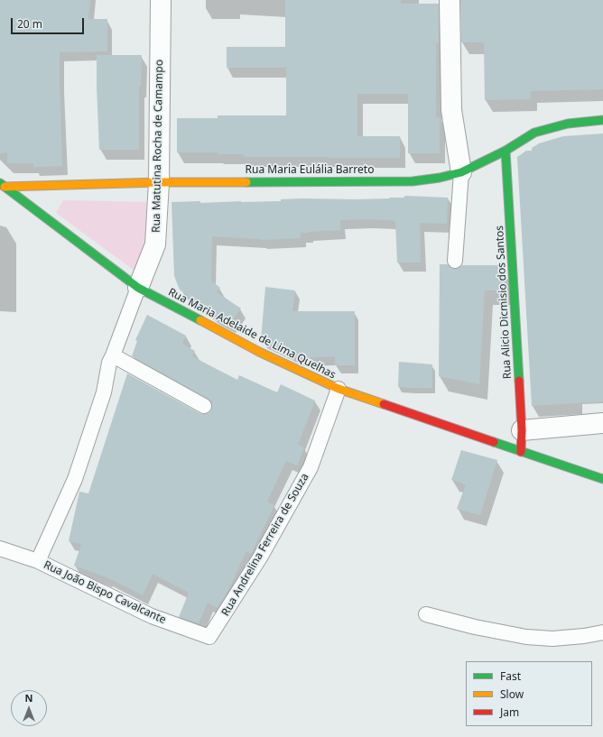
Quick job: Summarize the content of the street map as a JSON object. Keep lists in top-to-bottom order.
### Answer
{
  "streets": {
    "street": [
      "Rua Matutina Rocha de Camampo",
      "Rua Maria Eulália Barreto",
      "Rua Alicio Dicmisio dos Santos",
      "Rua Maria Adelaide de Lima Quelhas"
    ],
    "lane": ["Rua Andrelina Ferreira de Souza", "Rua João Bispo Cavalcante"]
  },
  "crossings": [
    ["Rua Matutina Rocha de Camampo", "Rua Maria Eulália Barreto"],
    ["Rua Matutina Rocha de Camampo", "Rua Maria Adelaide de Lima Quelhas"],
    ["Rua Maria Eulália Barreto", "Rua Alicio Dicmisio dos Santos"],
    ["Rua Maria Eulália Barreto", "Rua Maria Adelaide de Lima Quelhas"],
    ["Rua Alicio Dicmisio dos Santos", "Rua Maria Adelaide de Lima Quelhas"],
    ["Rua Maria Adelaide de Lima Quelhas", "Rua Andrelina Ferreira de Souza"],
    ["Rua Andrelina Ferreira de Souza", "Rua João Bispo Cavalcante"]
  ],
  "legend": ["Fast", "Slow", "Jam"],
  "scale_bar": "20 m",
  "north": "top"
}
